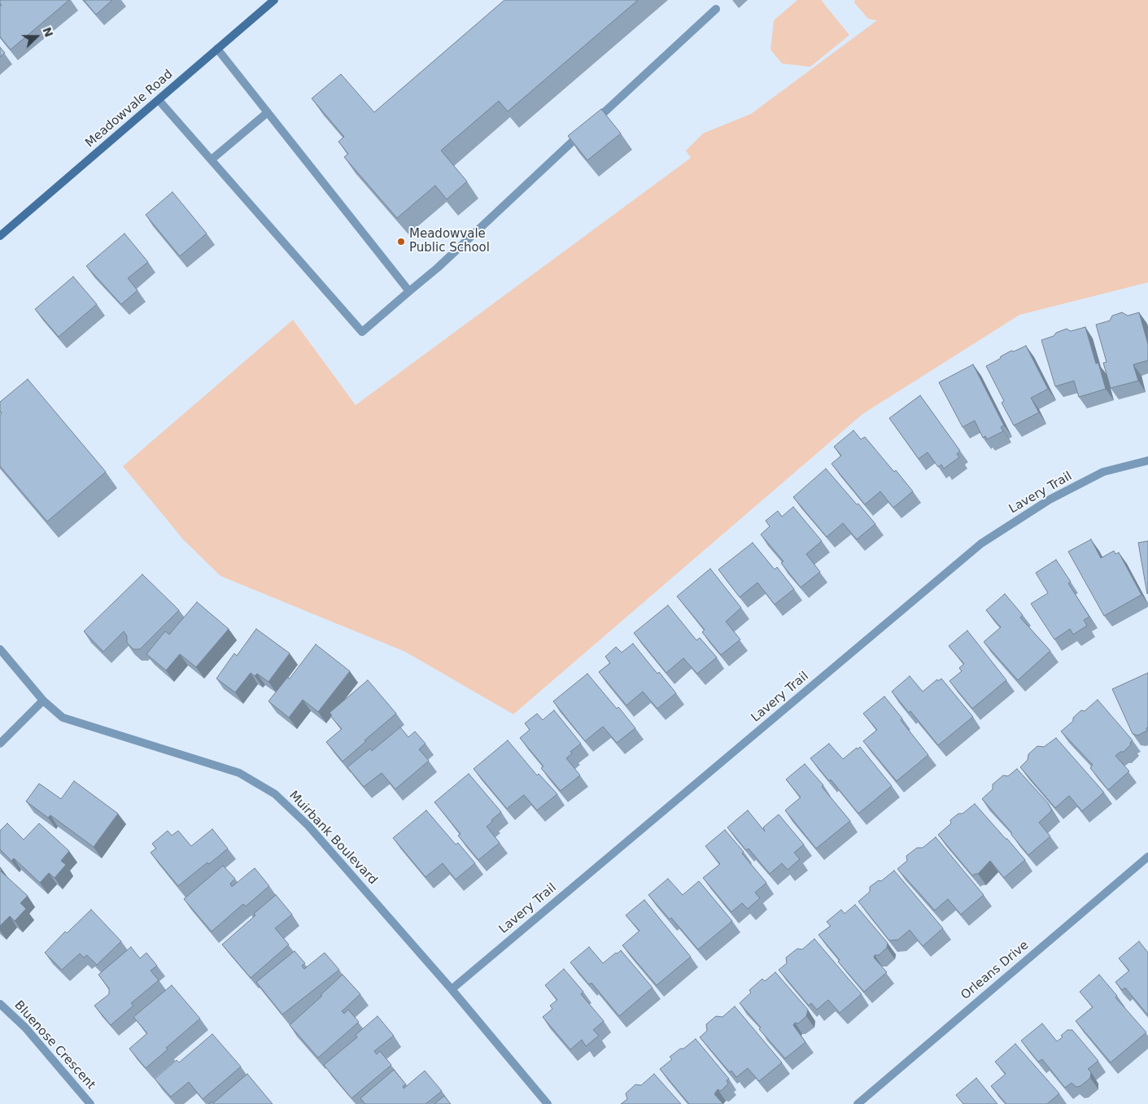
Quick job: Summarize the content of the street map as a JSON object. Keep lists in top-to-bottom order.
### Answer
{
  "streets": {
    "main road": ["Meadowvale Road"],
    "street": [
      "Lavery Trail",
      "Muirbank Boulevard",
      "Orleans Drive",
      "Bluenose Crescent"
    ]
  },
  "crossings": [
    ["Lavery Trail", "Muirbank Boulevard"]
  ],
  "places": ["Meadowvale Public School"],
  "north": "right"
}
